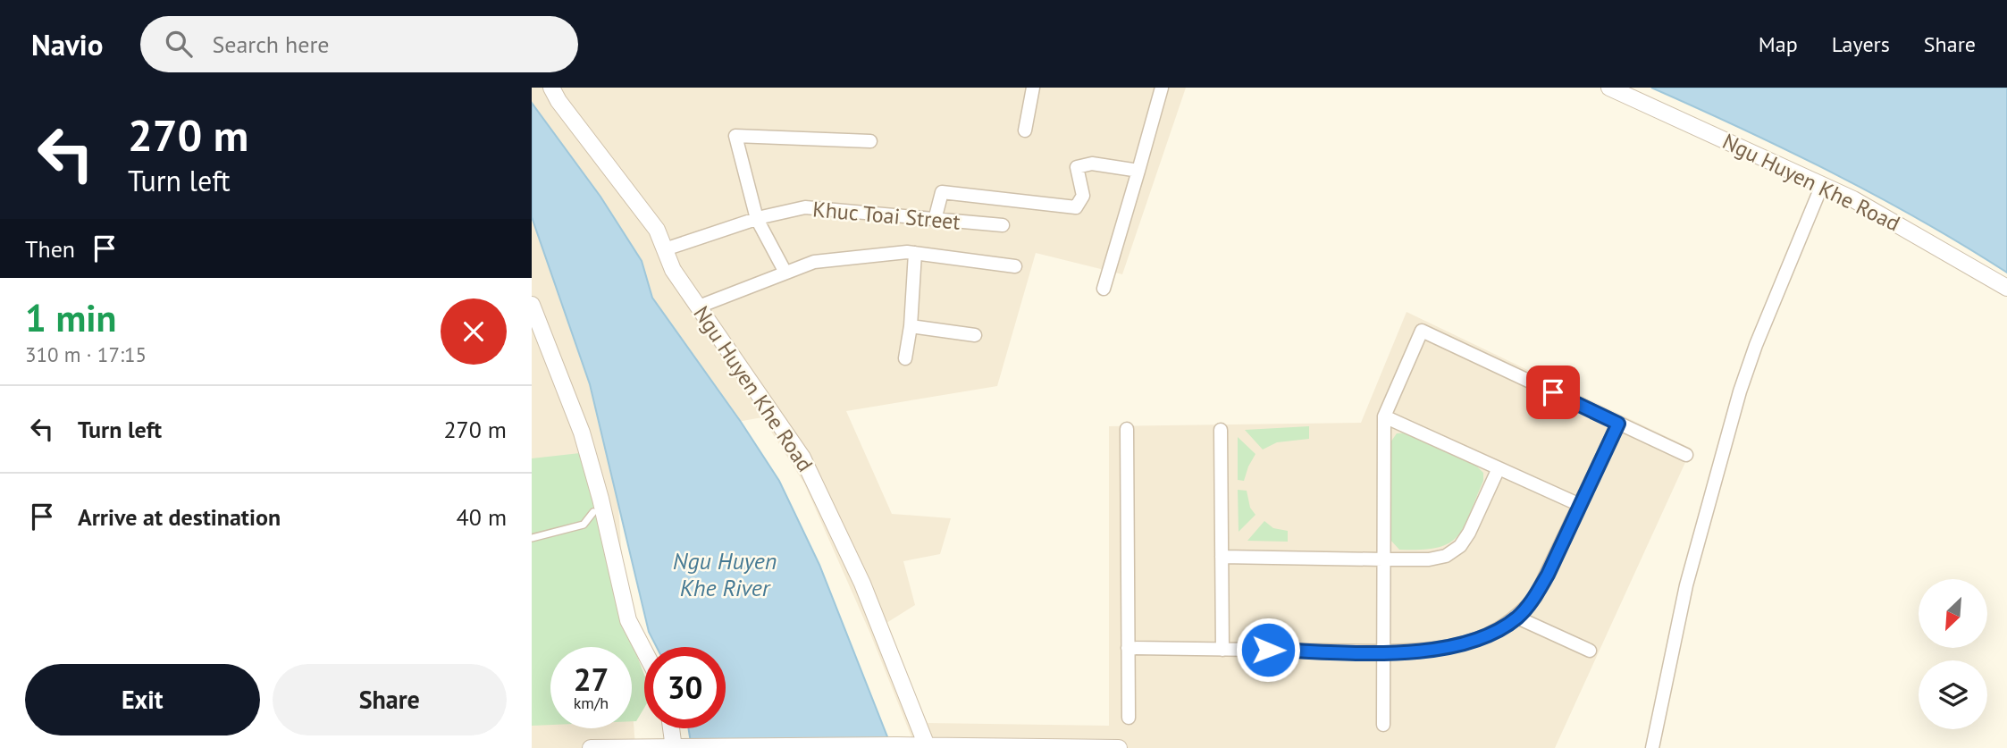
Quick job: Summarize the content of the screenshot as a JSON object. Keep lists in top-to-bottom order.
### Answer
{
  "streets": {
    "street": ["Ngu Huyen Khe Road", "Khuc Toai Street"]
  },
  "crossings": [
    ["Ngu Huyen Khe Road", "Khuc Toai Street"]
  ],
  "water": ["Ngu Huyen Khe River"],
  "north": "bottom left",
  "page": {
    "header": "Navio",
    "search": "Search here",
    "nav": ["Map", "Layers", "Share"],
    "turn": ["270 m", "Turn left"],
    "then": "Then",
    "heading": ["1 min", "310 m · 17:15"],
    "list": [
      {
        "name": "Turn left",
        "value": "270 m"
      },
      {
        "name": "Arrive at destination",
        "value": "40 m"
      }
    ],
    "speed": "27 km/h",
    "limit": "30",
    "buttons": ["Exit", "Share"]
  }
}
